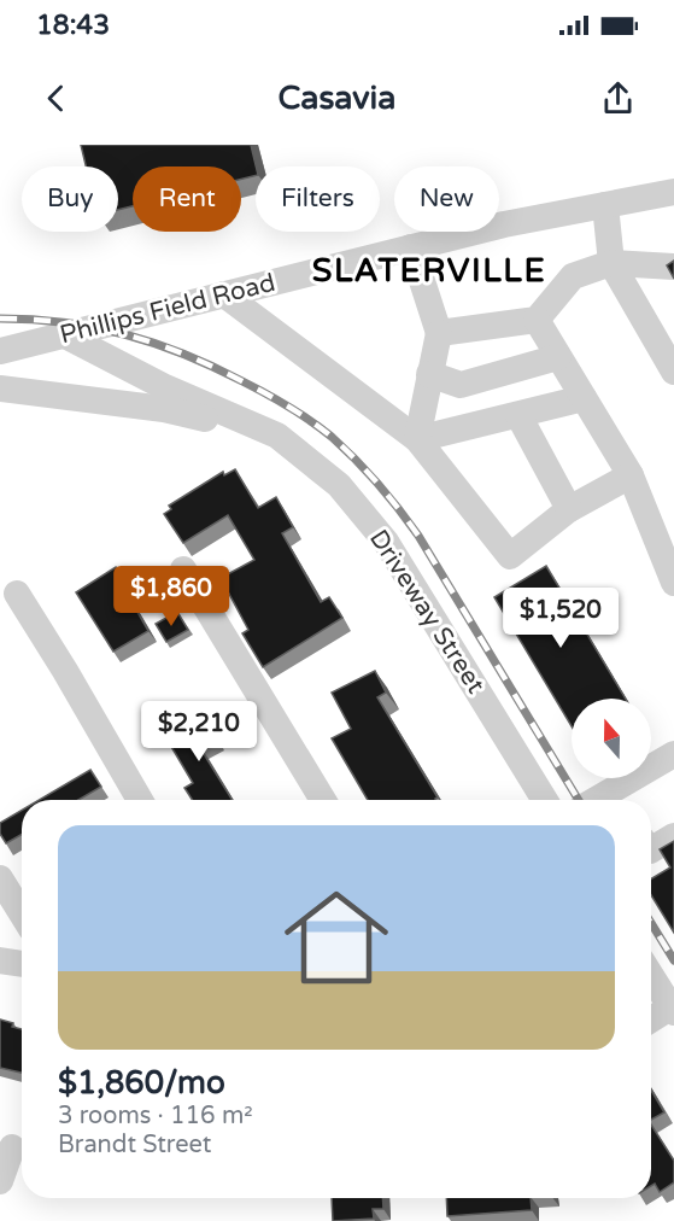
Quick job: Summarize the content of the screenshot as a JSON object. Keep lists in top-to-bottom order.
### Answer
{
  "streets": {
    "street": ["Phillips Field Road", "Driveway Street"]
  },
  "crossings": [
    ["Phillips Field Road", "Driveway Street"]
  ],
  "districts": ["SLATERVILLE"],
  "north": "top",
  "page": {
    "status": "18:43",
    "header": "Casavia",
    "chip": [
      "Buy",
      "Rent",
      "Filters",
      "New"
    ],
    "price": ["$1,860", "$1,520", "$2,210"],
    "list": [
      {
        "name": "$1,860/mo",
        "note": "3 rooms · 116 m² · Brandt Street"
      }
    ]
  }
}
